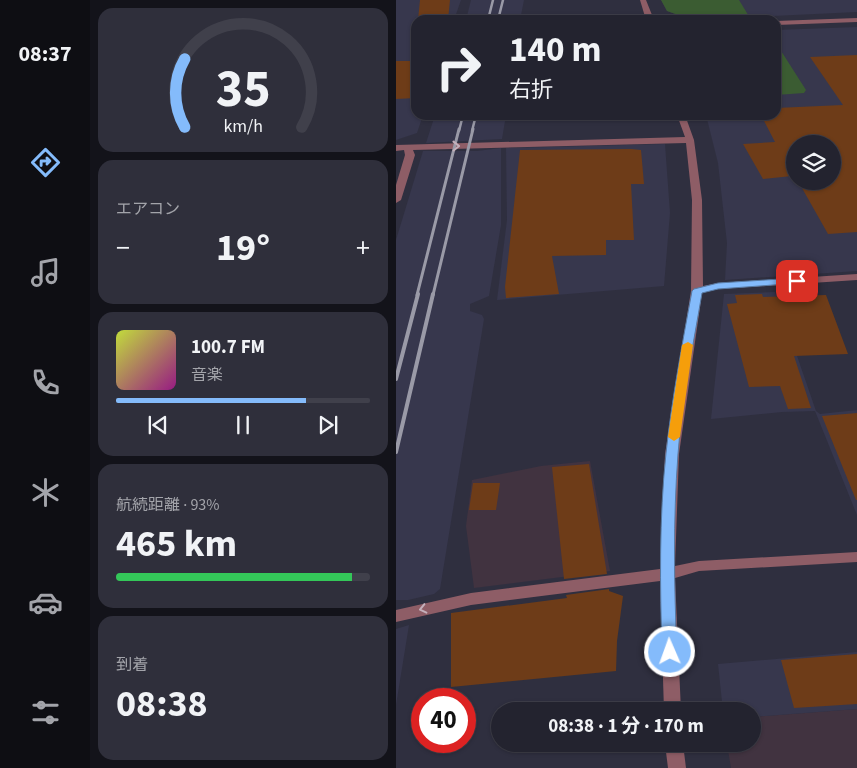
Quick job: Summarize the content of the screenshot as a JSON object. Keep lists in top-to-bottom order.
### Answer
{
  "page": {
    "tabs": "08:37",
    "turn": ["140 m", "右折"],
    "tile": [
      "エアコン",
      ["航続距離 · 93%", "465 km"],
      ["到着", "08:38"]
    ],
    "heat": ["−", "19°", "+"],
    "song": ["100.7 FM", "音楽"],
    "limit": "40",
    "trip": "08:38 · 1 分 · 170 m",
    "gauge": ["35", "km/h"]
  }
}
